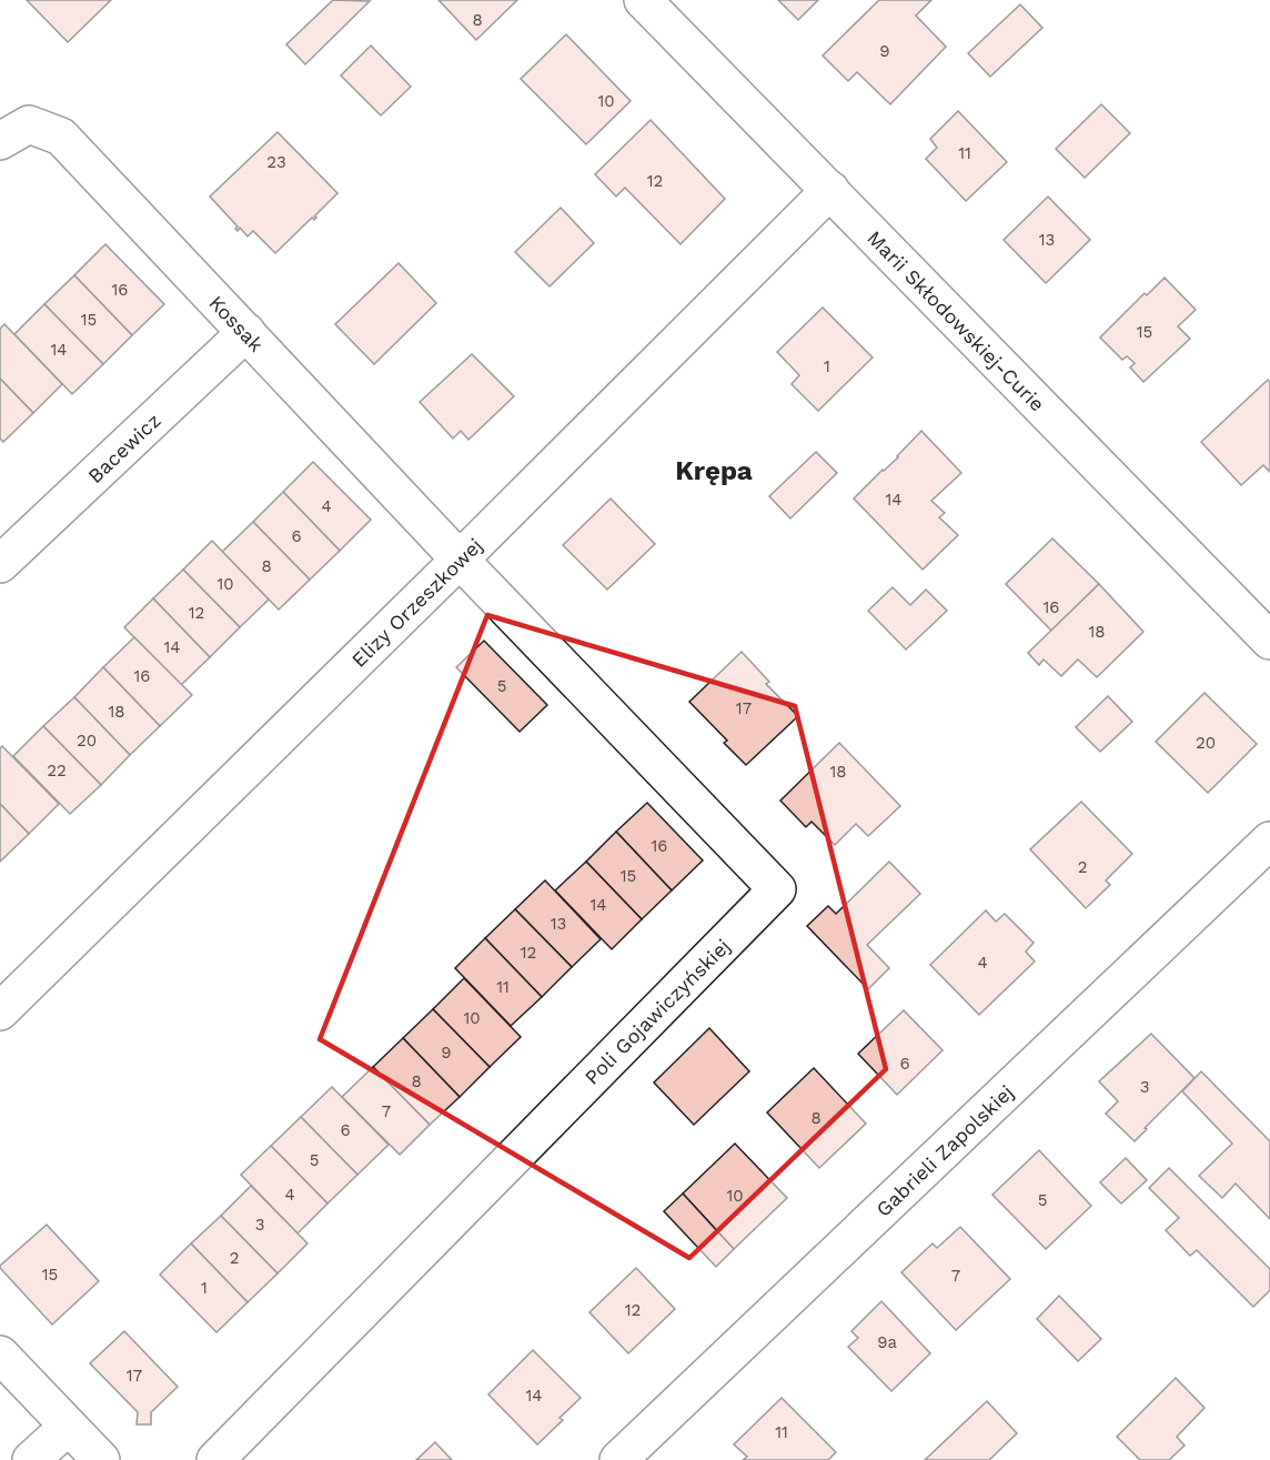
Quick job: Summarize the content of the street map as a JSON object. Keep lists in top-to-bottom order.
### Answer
{
  "streets": {
    "street": [
      "Marii Skłodowskiej-Curie",
      "Kossak",
      "Bacewicz",
      "Elizy Orzeszkowej",
      "Poli Gojawiczyńskiej",
      "Gabrieli Zapolskiej"
    ]
  },
  "crossings": [
    ["Marii Skłodowskiej-Curie", "Elizy Orzeszkowej"],
    ["Kossak", "Bacewicz"],
    ["Kossak", "Elizy Orzeszkowej"],
    ["Kossak", "Poli Gojawiczyńskiej"],
    ["Elizy Orzeszkowej", "Poli Gojawiczyńskiej"]
  ],
  "districts": ["Krępa"],
  "house_numbers": [
    "8",
    "9",
    "10",
    "11",
    "23",
    "12",
    "13",
    "16",
    "15",
    "15",
    "14",
    "1",
    "14",
    "4",
    "6",
    "8",
    "10",
    "16",
    "12",
    "18",
    "14",
    "16",
    "5",
    "17",
    "18",
    "20",
    "20",
    "22",
    "18",
    "16",
    "2",
    "15",
    "14",
    "13",
    "12",
    "4",
    "11",
    "10",
    "9",
    "6",
    "8",
    "3",
    "7",
    "8",
    "6",
    "5",
    "4",
    "10",
    "5",
    "3",
    "2",
    "15",
    "7",
    "1",
    "12",
    "9a",
    "17",
    "14",
    "11"
  ]
}
